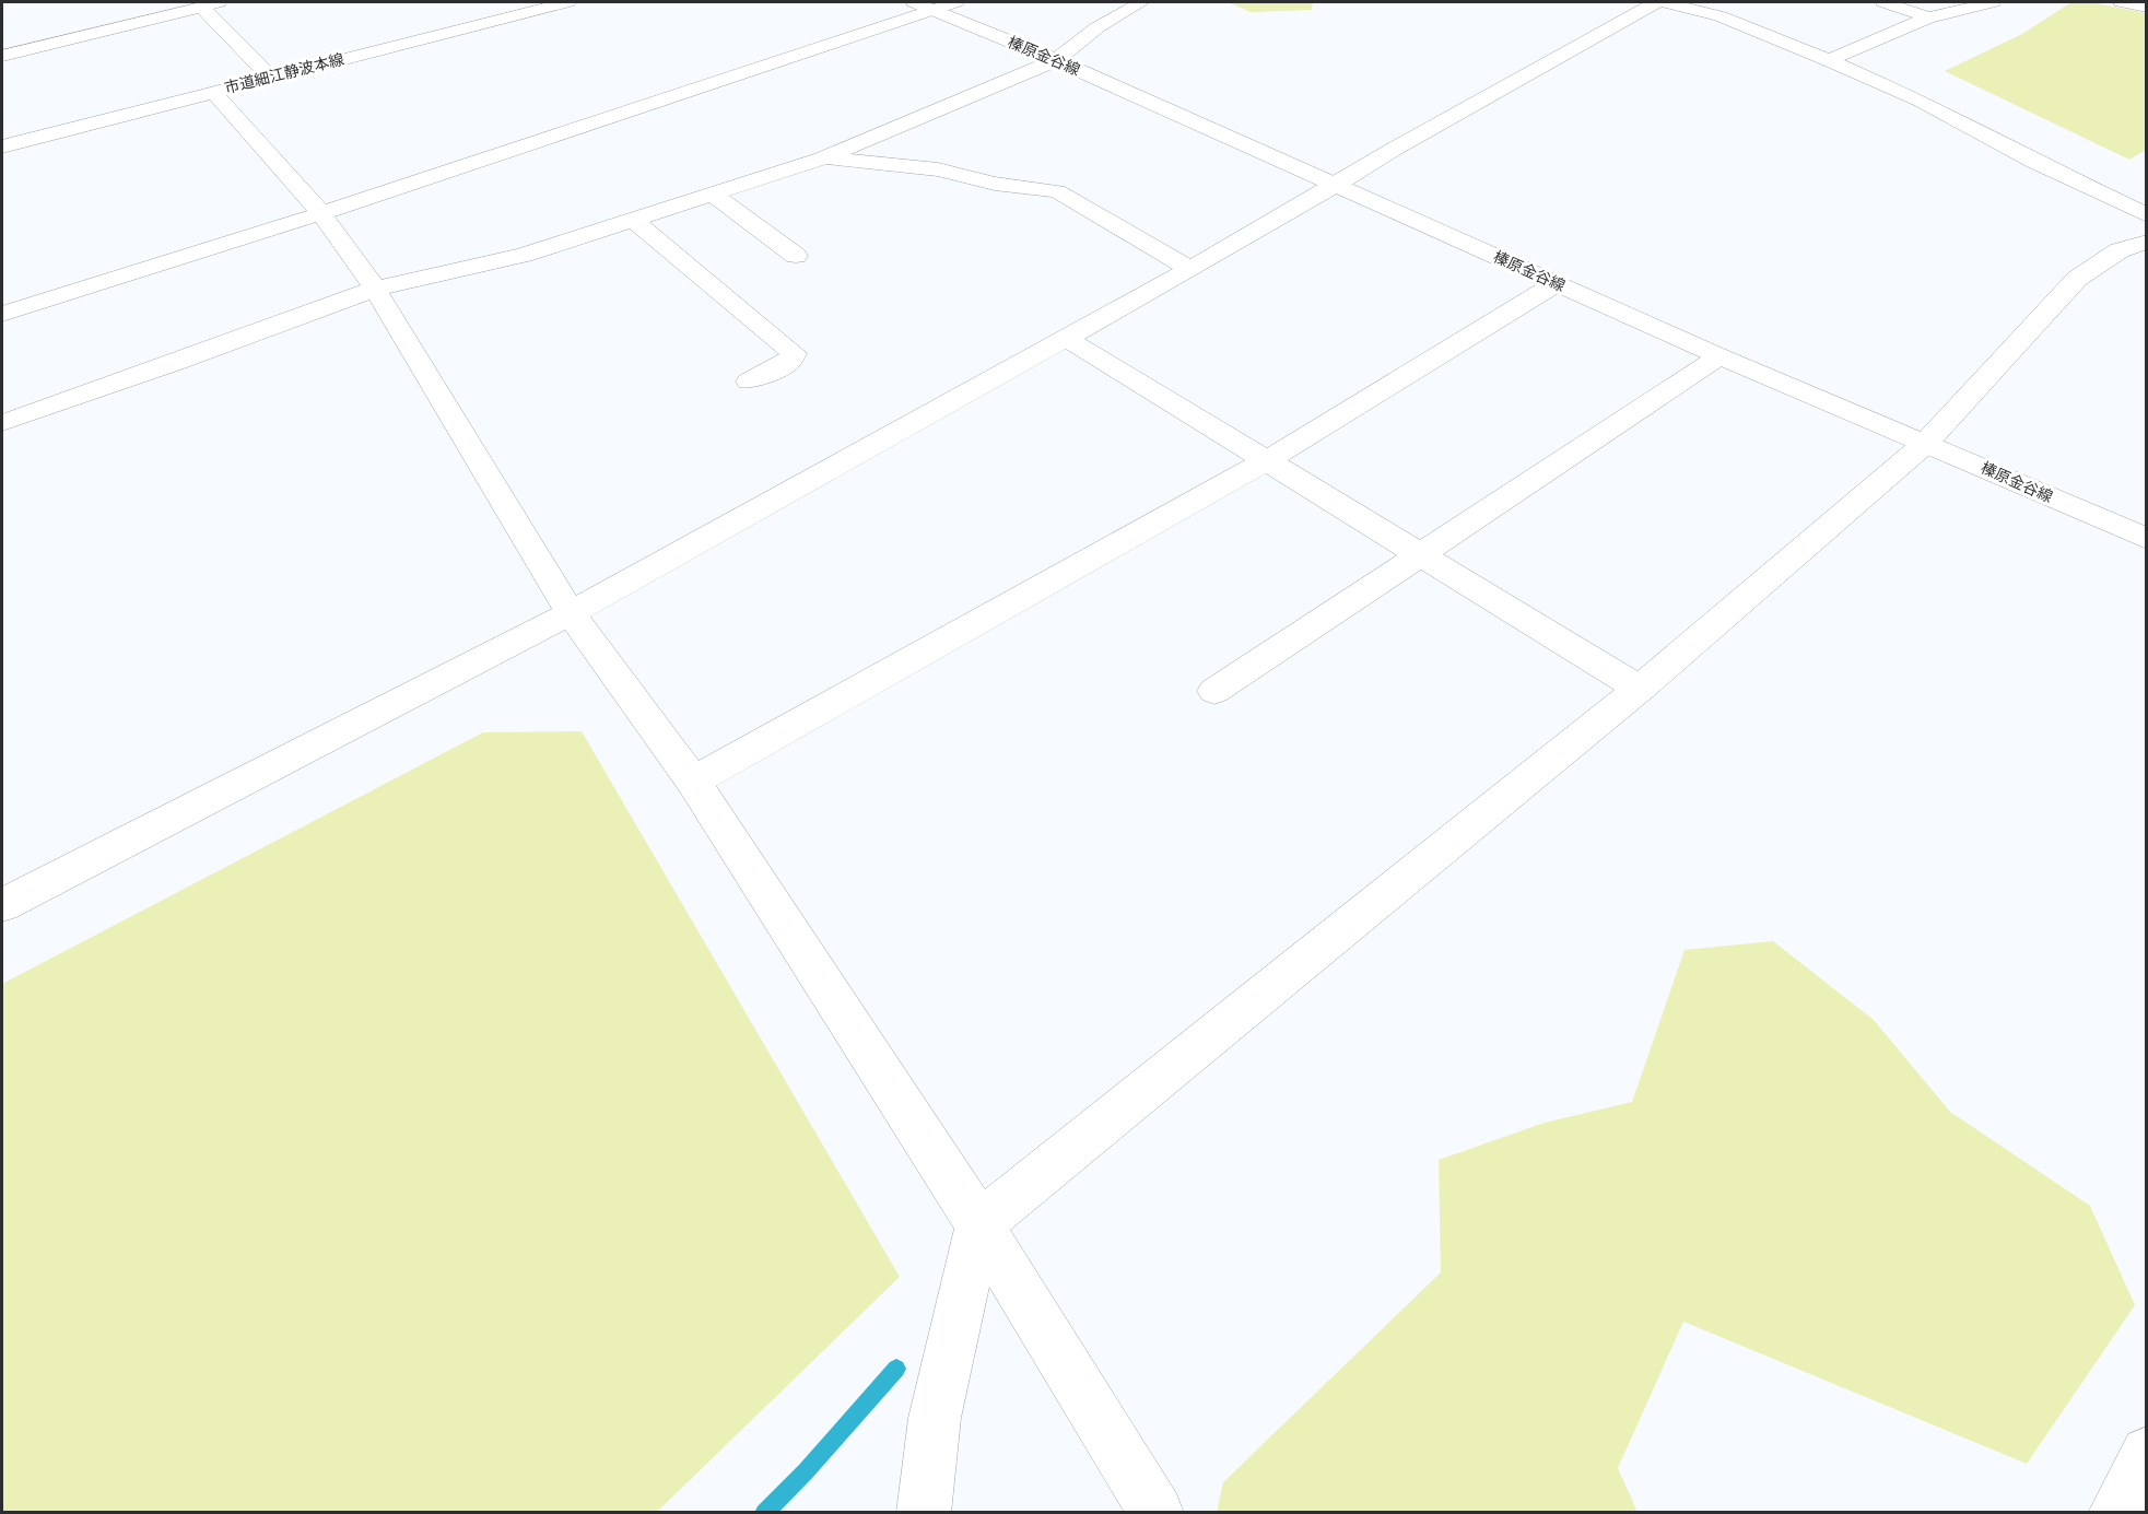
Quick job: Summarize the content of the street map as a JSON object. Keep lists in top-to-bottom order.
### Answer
{
  "streets": {
    "street": ["榛原金谷線", "市道細江静波本線"]
  }
}
